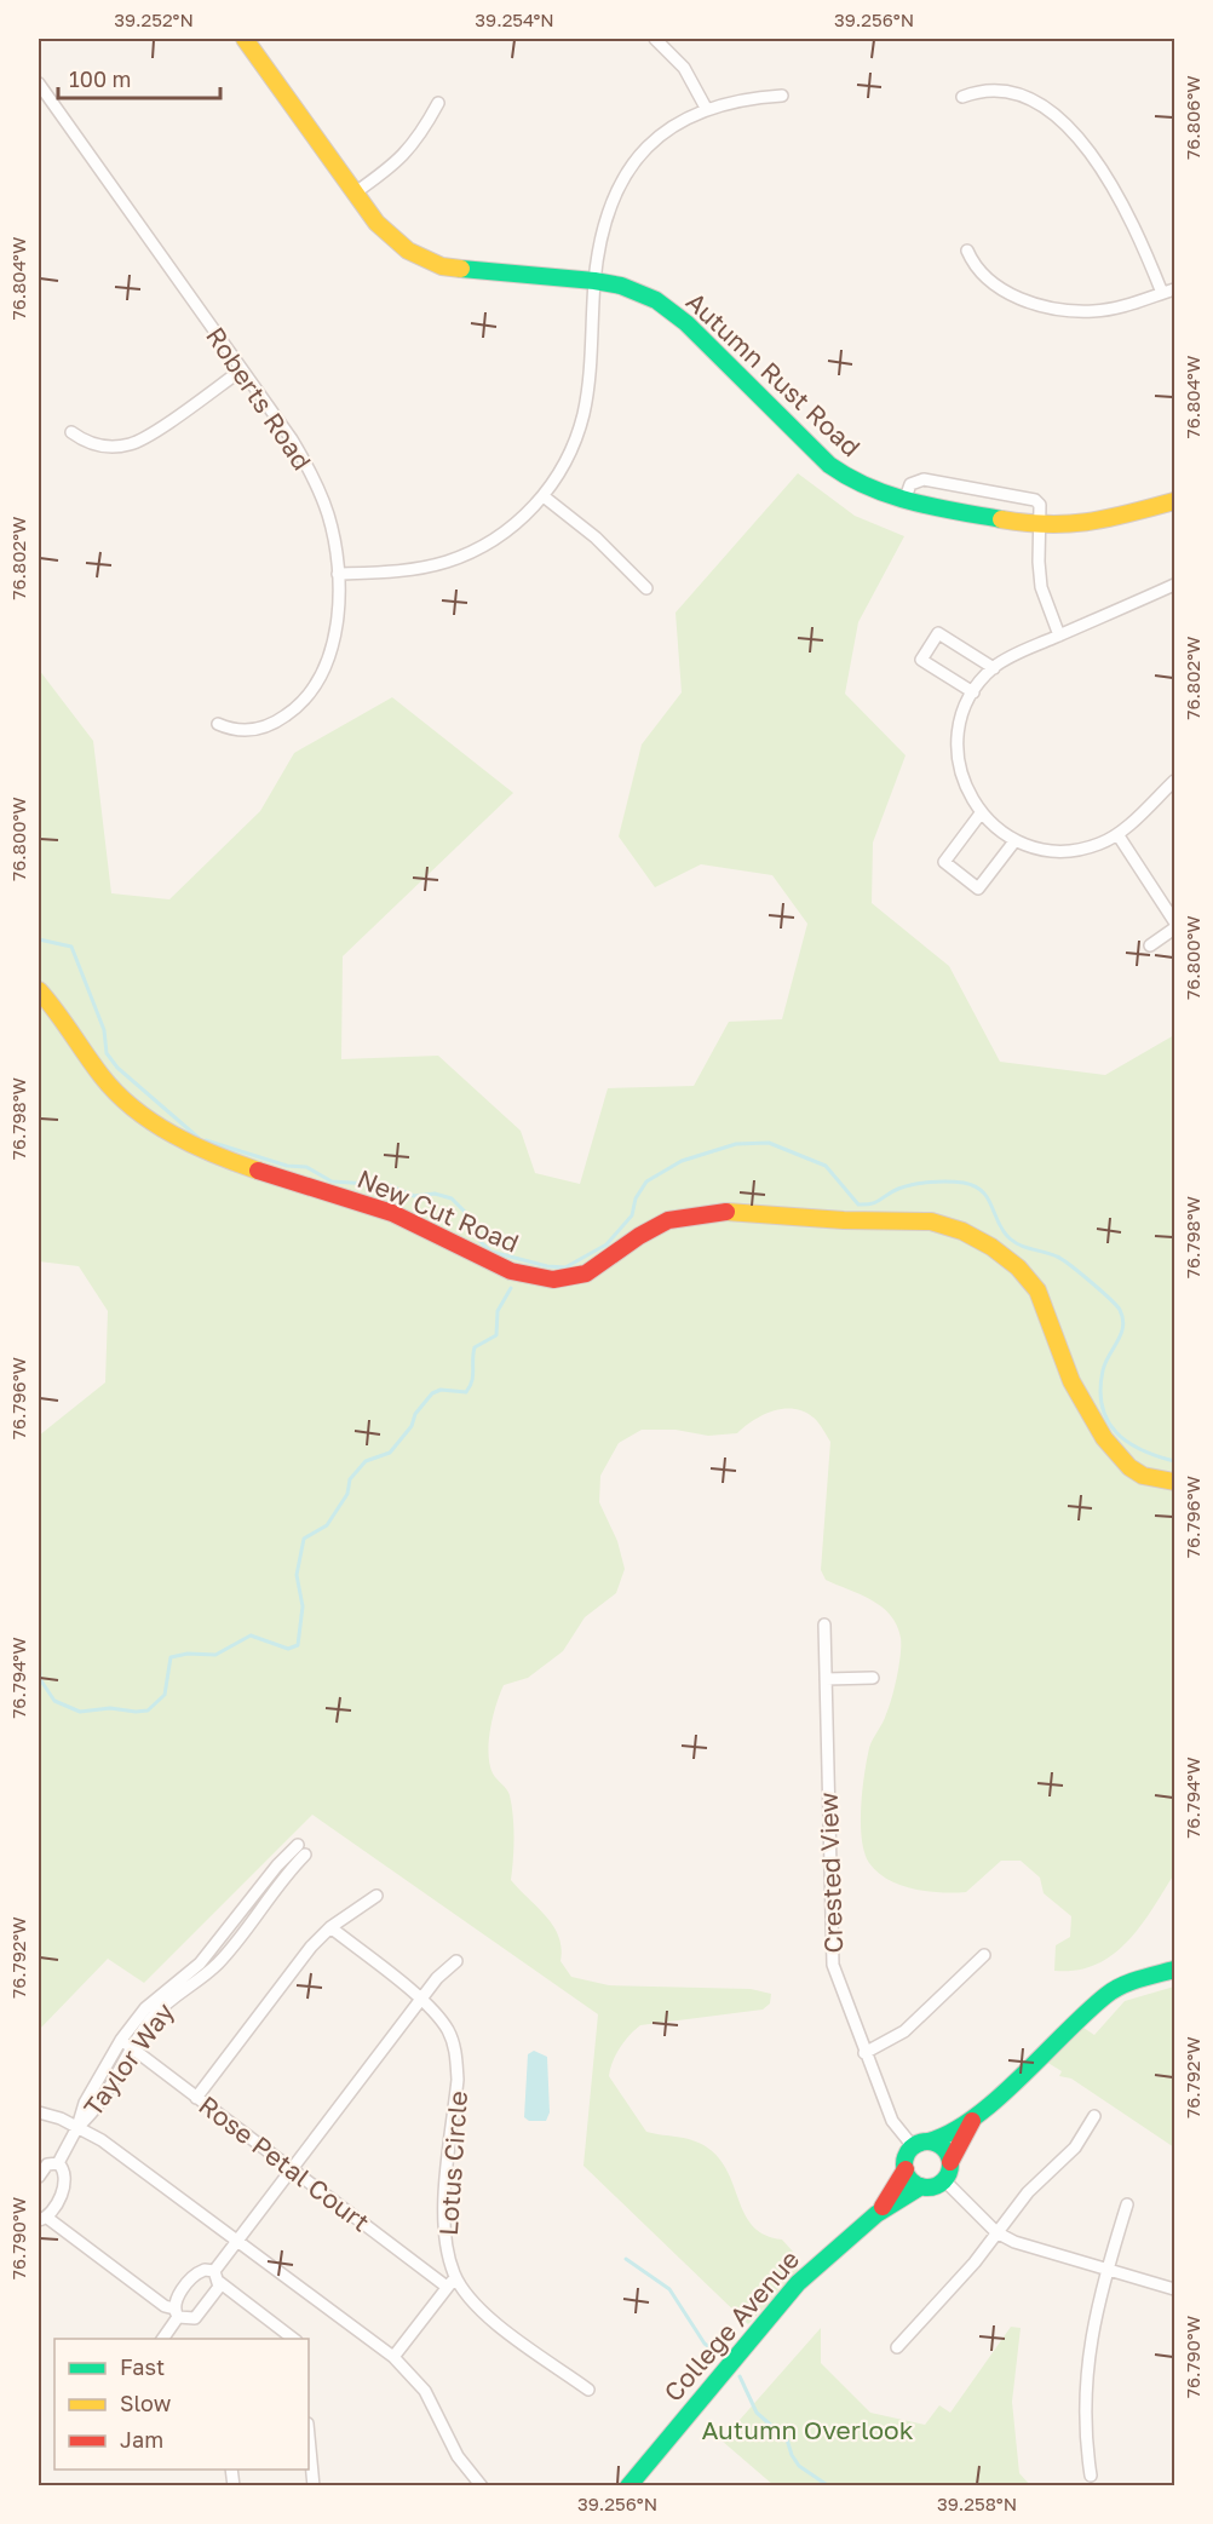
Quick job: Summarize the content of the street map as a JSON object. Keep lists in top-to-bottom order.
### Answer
{
  "streets": {
    "street": [
      "Autumn Rust Road",
      "Roberts Road",
      "New Cut Road",
      "Crested View",
      "Taylor Way",
      "Rose Petal Court",
      "Lotus Circle",
      "College Avenue"
    ]
  },
  "crossings": [
    ["Crested View", "College Avenue"],
    ["Taylor Way", "Rose Petal Court"]
  ],
  "parks": ["Autumn Overlook"],
  "legend": ["Fast", "Slow", "Jam"],
  "scale_bar": "100 m",
  "coordinates": [
    "39.252°N",
    "39.254°N",
    "39.256°N",
    "76.806°W",
    "76.804°W",
    "76.802°W",
    "76.800°W",
    "76.798°W",
    "76.796°W",
    "76.794°W",
    "76.792°W",
    "76.790°W",
    "39.258°N"
  ]
}
